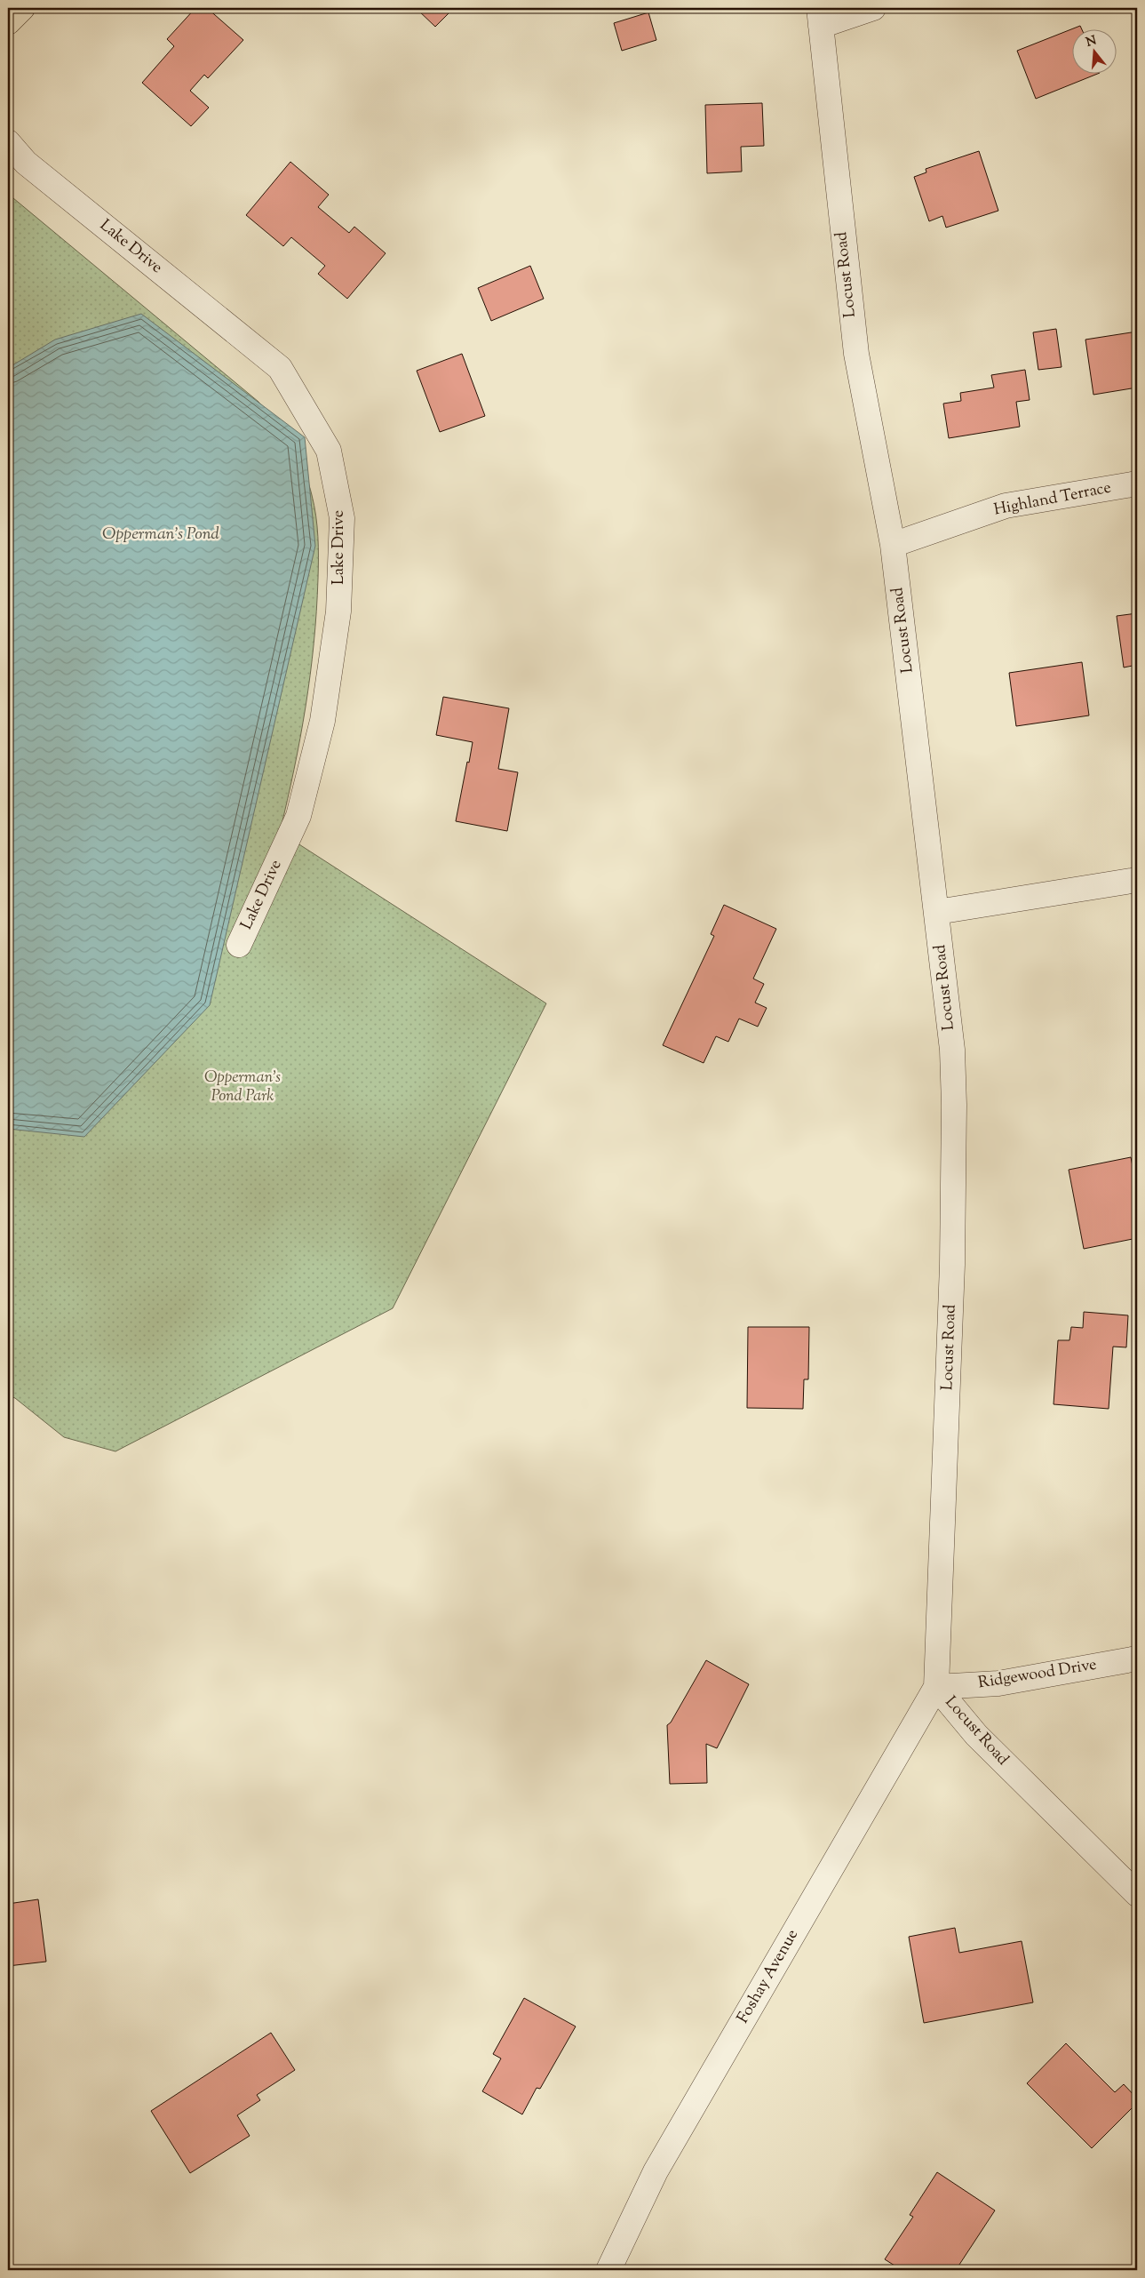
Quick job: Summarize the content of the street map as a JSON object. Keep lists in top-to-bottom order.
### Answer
{
  "streets": {
    "street": [
      "Lake Drive",
      "Locust Road",
      "Highland Terrace",
      "Ridgewood Drive",
      "Foshay Avenue"
    ]
  },
  "crossings": [
    ["Locust Road", "Highland Terrace"],
    ["Locust Road", "Ridgewood Drive"],
    ["Locust Road", "Foshay Avenue"],
    ["Ridgewood Drive", "Foshay Avenue"]
  ],
  "water": ["Opperman's Pond"],
  "parks": ["Opperman's Pond Park"],
  "north": "top"
}
